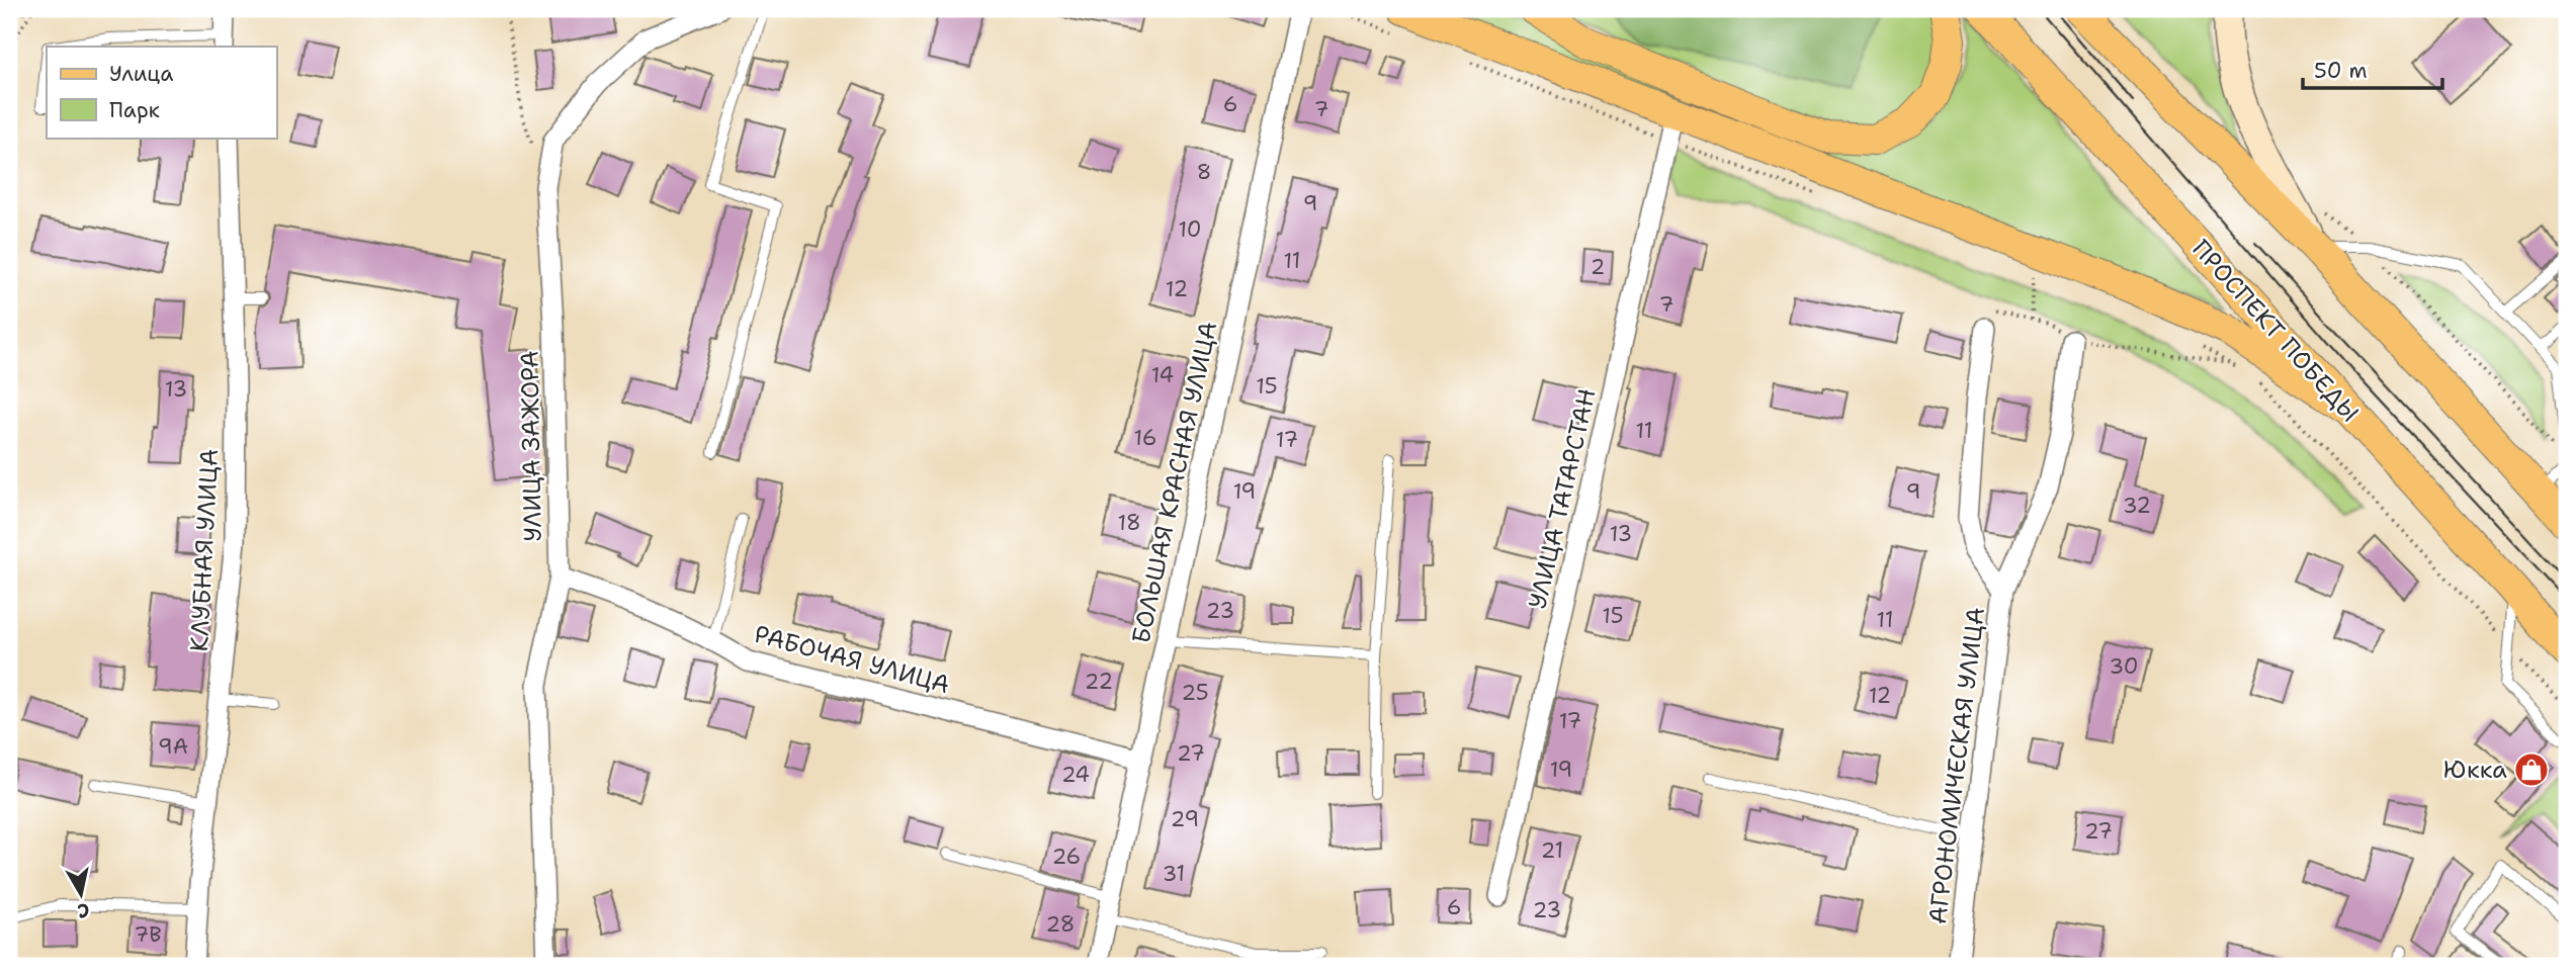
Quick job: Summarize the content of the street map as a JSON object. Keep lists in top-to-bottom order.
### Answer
{
  "streets": {
    "main road": ["ПРОСПЕКТ ПОБЕДЫ"],
    "street": [
      "УЛИЦА ЗАЖОРА",
      "БОЛЬШАЯ КРАСНАЯ УЛИЦА",
      "УЛИЦА ТАТАРСТАН",
      "КЛУБНАЯ УЛИЦА",
      "РАБОЧАЯ УЛИЦА",
      "АГРОНОМИЧЕСКАЯ УЛИЦА"
    ]
  },
  "crossings": [
    ["УЛИЦА ЗАЖОРА", "РАБОЧАЯ УЛИЦА"],
    ["БОЛЬШАЯ КРАСНАЯ УЛИЦА", "РАБОЧАЯ УЛИЦА"]
  ],
  "places": {
    "shop": ["Юкка"]
  },
  "house_numbers": [
    "6",
    "7",
    "8",
    "9",
    "10",
    "11",
    "2",
    "12",
    "7",
    "14",
    "15",
    "13",
    "11",
    "16",
    "17",
    "19",
    "9",
    "32",
    "18",
    "13",
    "23",
    "15",
    "11",
    "30",
    "22",
    "25",
    "12",
    "17",
    "9А",
    "27",
    "19",
    "24",
    "29",
    "27",
    "21",
    "26",
    "31",
    "6",
    "23",
    "28",
    "7В"
  ],
  "legend": ["Улица", "Парк"],
  "scale_bar": "50 m",
  "north": "bottom"
}
